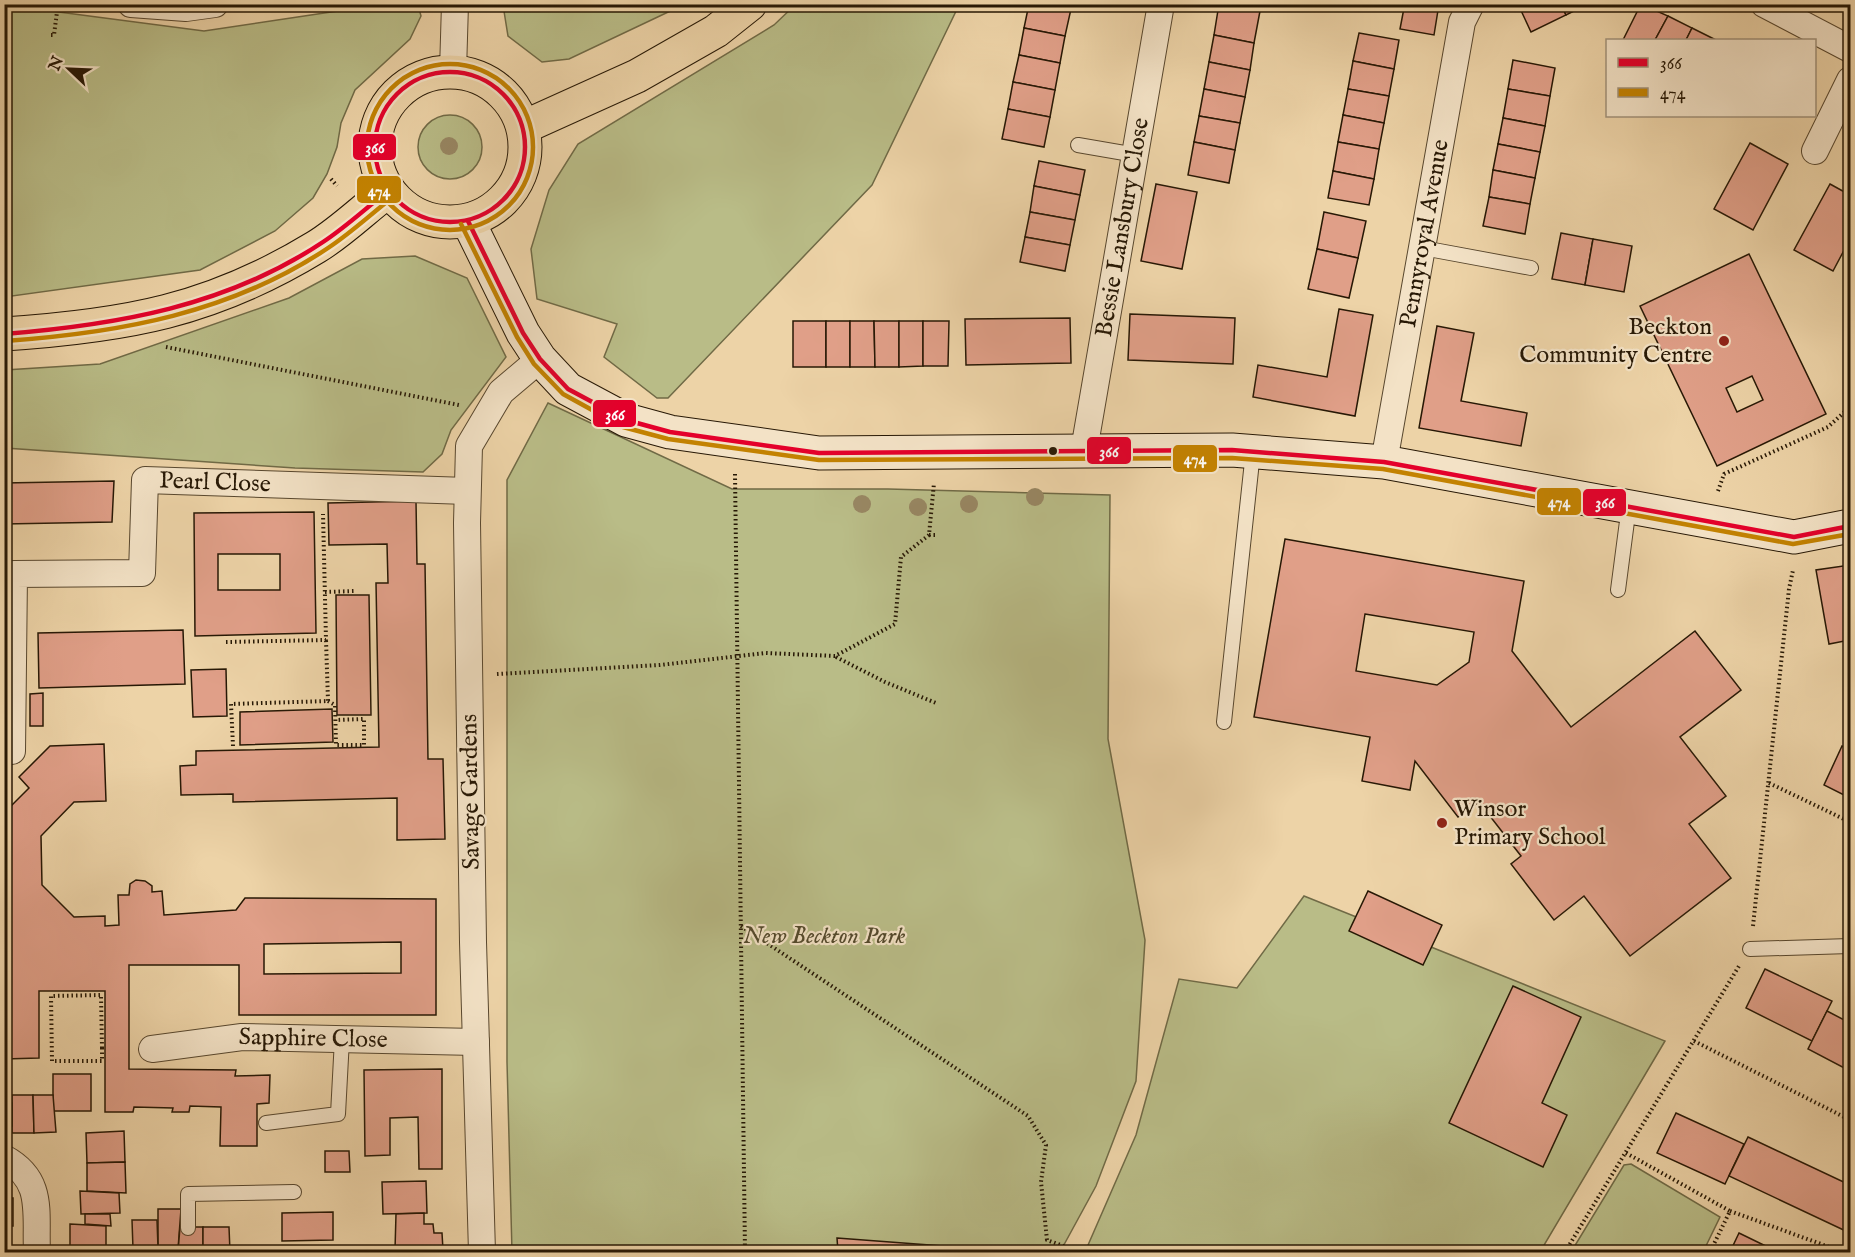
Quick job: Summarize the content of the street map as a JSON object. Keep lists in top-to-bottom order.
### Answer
{
  "streets": {
    "street": [
      "Bessie Lansbury Close",
      "Pennyroyal Avenue",
      "Pearl Close",
      "Savage Gardens",
      "Sapphire Close"
    ]
  },
  "crossings": [
    ["Pearl Close", "Savage Gardens"],
    ["Savage Gardens", "Sapphire Close"]
  ],
  "parks": ["New Beckton Park"],
  "places": ["Beckton Community Centre", "Winsor Primary School"],
  "lines": ["transit line 474", "transit line 366"],
  "legend": ["366", "474"],
  "north": "top left"
}
